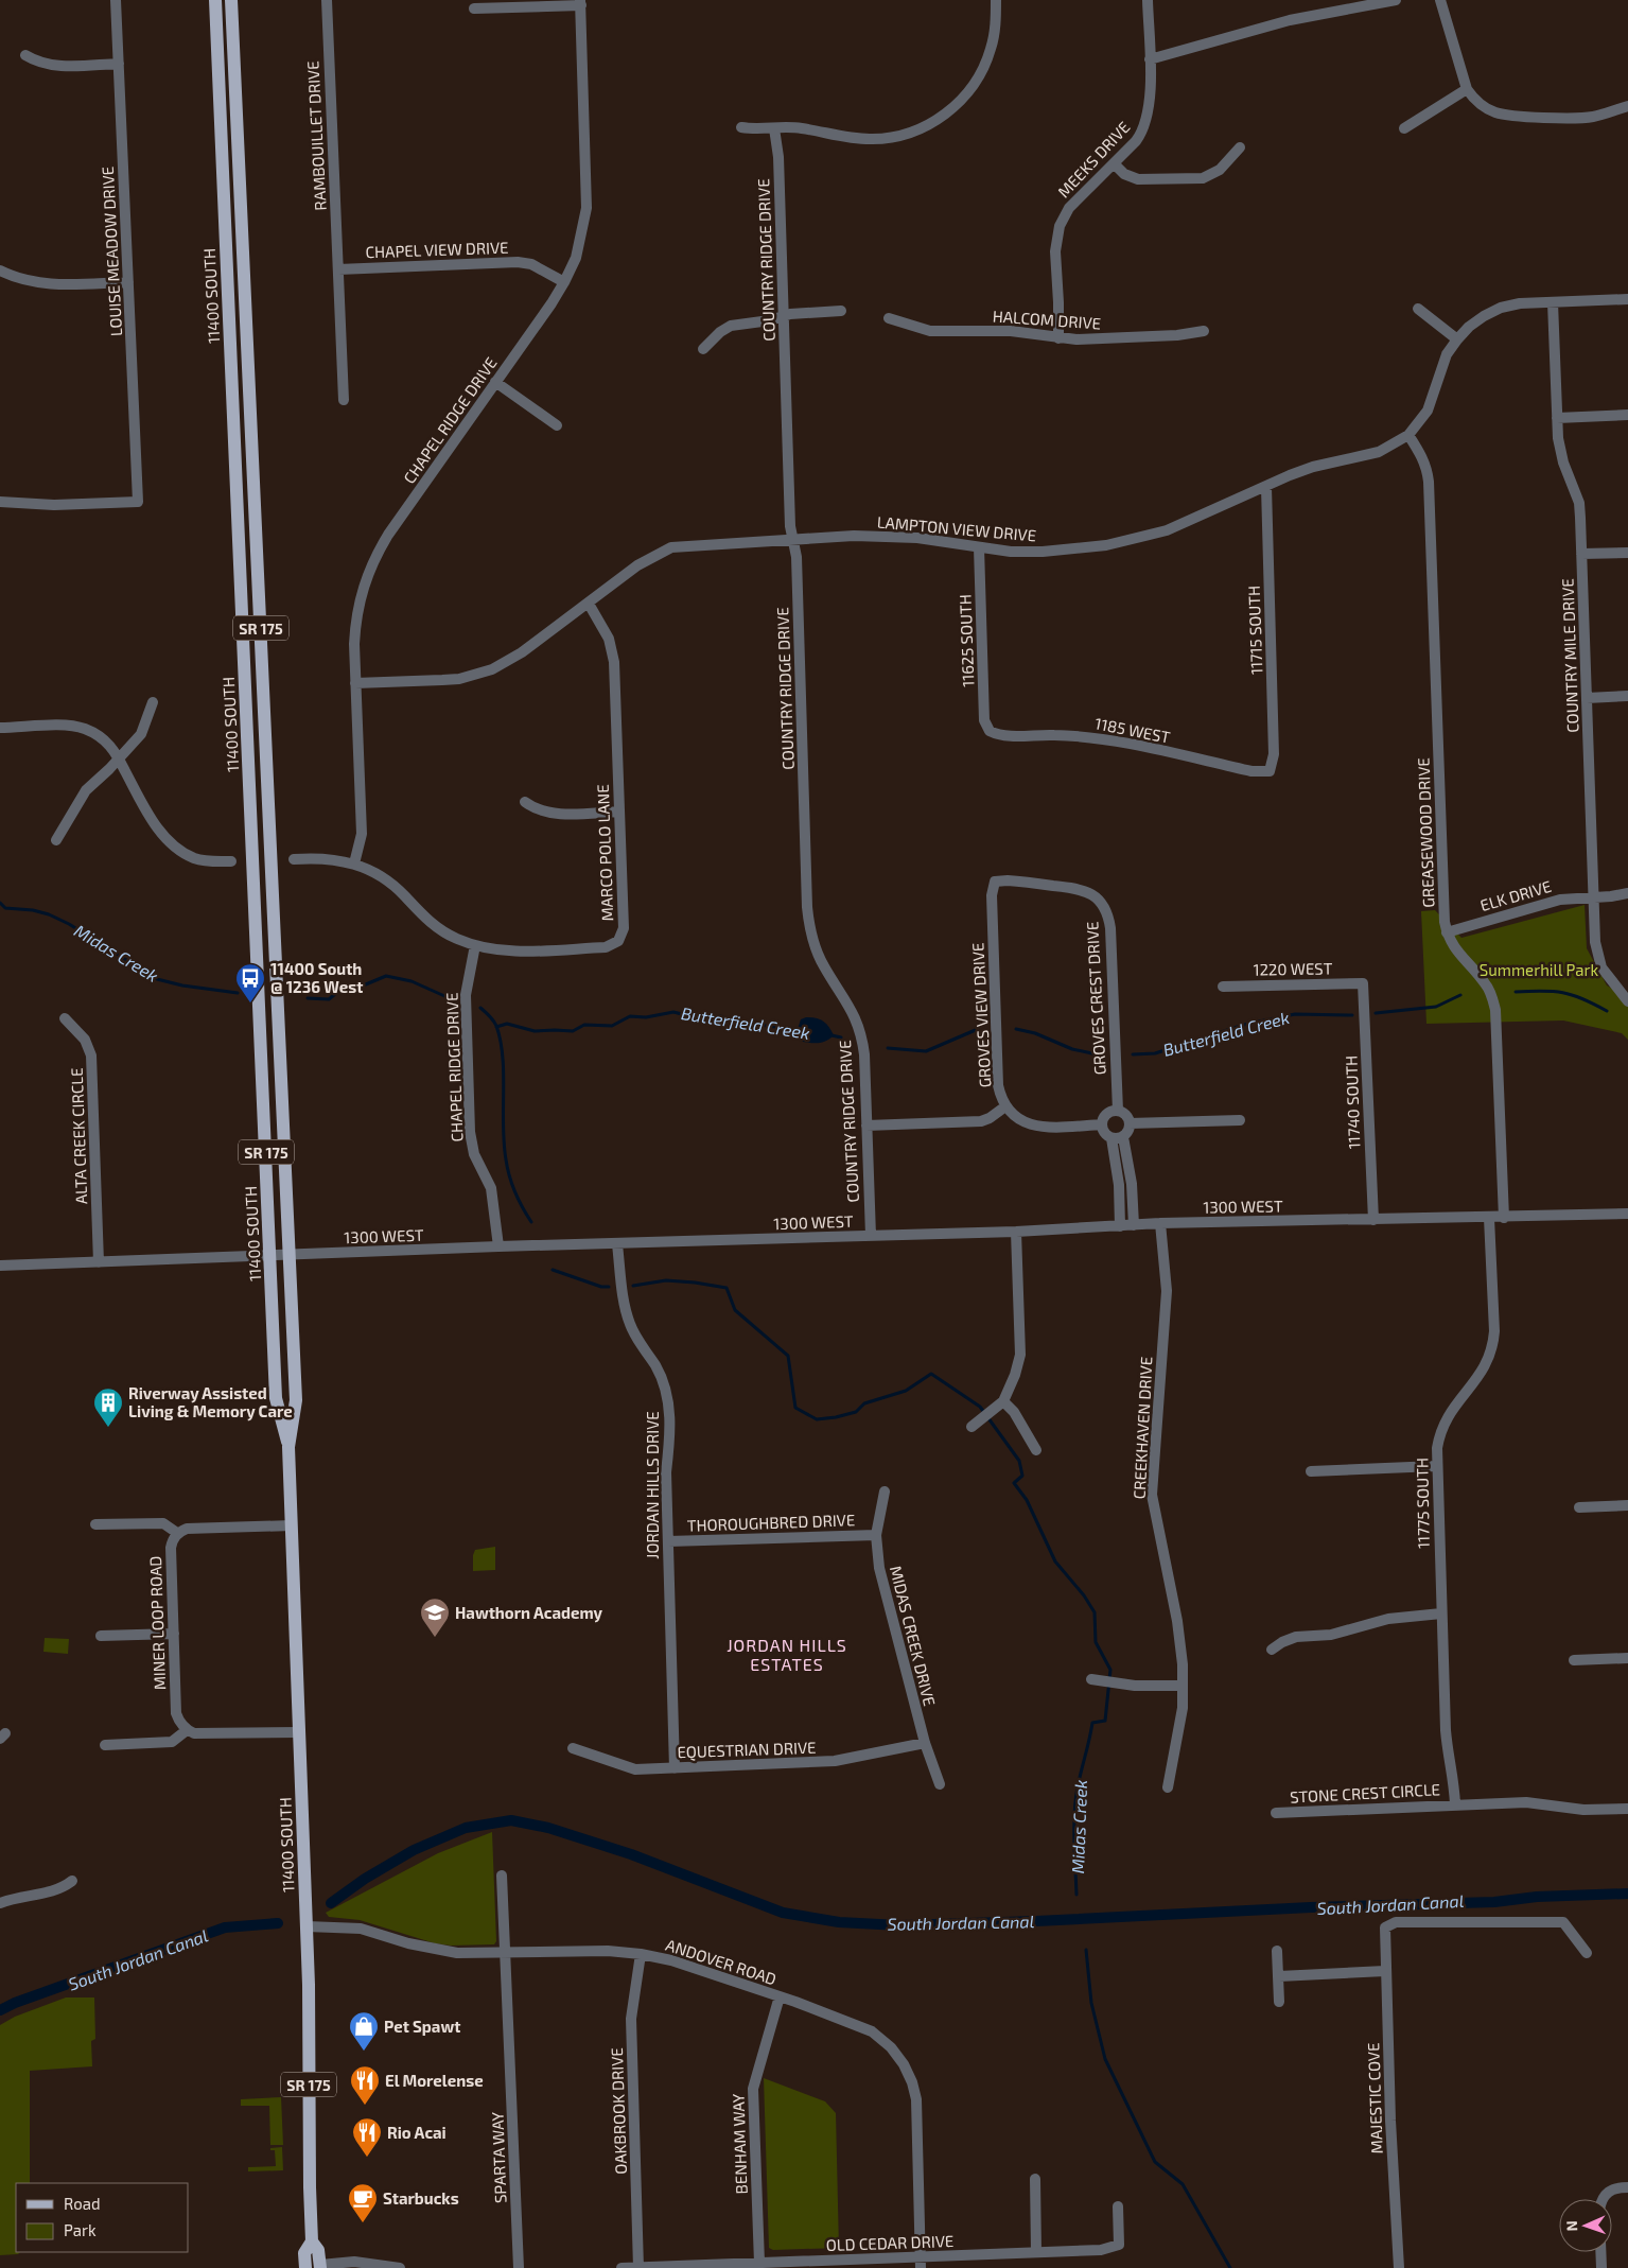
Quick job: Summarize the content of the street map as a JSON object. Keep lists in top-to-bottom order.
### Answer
{
  "streets": {
    "main road": ["11400 SOUTH", "SR 175"],
    "street": [
      "RAMBOUILLET DRIVE",
      "MEEKS DRIVE",
      "CHAPEL VIEW DRIVE",
      "LOUISE MEADOW DRIVE",
      "COUNTRY RIDGE DRIVE",
      "HALCOM DRIVE",
      "CHAPEL RIDGE DRIVE",
      "LAMPTON VIEW DRIVE",
      "11715 SOUTH",
      "11625 SOUTH",
      "COUNTRY MILE DRIVE",
      "1185 WEST",
      "GREASEWOOD DRIVE",
      "MARCO POLO LANE",
      "ELK DRIVE",
      "1220 WEST",
      "GROVES CREST DRIVE",
      "GROVES VIEW DRIVE",
      "11740 SOUTH",
      "ALTA CREEK CIRCLE",
      "1300 WEST",
      "CREEKHAVEN DRIVE",
      "JORDAN HILLS DRIVE",
      "11775 SOUTH",
      "THOROUGHBRED DRIVE",
      "MINER LOOP ROAD",
      "MIDAS CREEK DRIVE",
      "EQUESTRIAN DRIVE",
      "STONE CREST CIRCLE",
      "ANDOVER ROAD",
      "MAJESTIC COVE",
      "OAKBROOK DRIVE",
      "BENHAM WAY",
      "SPARTA WAY",
      "OLD CEDAR DRIVE"
    ]
  },
  "crossings": [
    ["RAMBOUILLET DRIVE", "CHAPEL VIEW DRIVE"],
    ["MEEKS DRIVE", "HALCOM DRIVE"],
    ["CHAPEL VIEW DRIVE", "CHAPEL RIDGE DRIVE"],
    ["COUNTRY RIDGE DRIVE", "LAMPTON VIEW DRIVE"],
    ["COUNTRY RIDGE DRIVE", "1300 WEST"],
    ["11400 SOUTH", "1300 WEST"],
    ["11400 SOUTH", "ANDOVER ROAD"],
    ["CHAPEL RIDGE DRIVE", "LAMPTON VIEW DRIVE"],
    ["CHAPEL RIDGE DRIVE", "MARCO POLO LANE"],
    ["CHAPEL RIDGE DRIVE", "1300 WEST"],
    ["LAMPTON VIEW DRIVE", "11715 SOUTH"],
    ["LAMPTON VIEW DRIVE", "11625 SOUTH"],
    ["LAMPTON VIEW DRIVE", "COUNTRY MILE DRIVE"],
    ["LAMPTON VIEW DRIVE", "GREASEWOOD DRIVE"],
    ["LAMPTON VIEW DRIVE", "MARCO POLO LANE"],
    ["11715 SOUTH", "1185 WEST"],
    ["11625 SOUTH", "1185 WEST"],
    ["COUNTRY MILE DRIVE", "ELK DRIVE"],
    ["GREASEWOOD DRIVE", "ELK DRIVE"],
    ["GREASEWOOD DRIVE", "1300 WEST"],
    ["1220 WEST", "11740 SOUTH"],
    ["GROVES CREST DRIVE", "GROVES VIEW DRIVE"],
    ["11740 SOUTH", "1300 WEST"],
    ["ALTA CREEK CIRCLE", "1300 WEST"],
    ["1300 WEST", "CREEKHAVEN DRIVE"],
    ["1300 WEST", "JORDAN HILLS DRIVE"],
    ["1300 WEST", "11775 SOUTH"],
    ["JORDAN HILLS DRIVE", "THOROUGHBRED DRIVE"],
    ["JORDAN HILLS DRIVE", "EQUESTRIAN DRIVE"],
    ["11775 SOUTH", "STONE CREST CIRCLE"],
    ["THOROUGHBRED DRIVE", "MIDAS CREEK DRIVE"],
    ["MIDAS CREEK DRIVE", "EQUESTRIAN DRIVE"],
    ["ANDOVER ROAD", "OAKBROOK DRIVE"],
    ["ANDOVER ROAD", "BENHAM WAY"],
    ["ANDOVER ROAD", "SPARTA WAY"],
    ["ANDOVER ROAD", "OLD CEDAR DRIVE"],
    ["OAKBROOK DRIVE", "OLD CEDAR DRIVE"],
    ["BENHAM WAY", "OLD CEDAR DRIVE"]
  ],
  "districts": ["JORDAN HILLS ESTATES"],
  "water": ["Midas Creek", "Butterfield Creek", "South Jordan Canal"],
  "parks": ["Summerhill Park"],
  "places": {
    "bus stop": ["11400 South @ 1236 West"],
    "building": ["Riverway Assisted Living & Memory Care"],
    "school or university": ["Hawthorn Academy"],
    "shop": ["Pet Spawt"],
    "restaurant": ["El Morelense", "Rio Acai"],
    "cafe": ["Starbucks"]
  },
  "legend": ["Road", "Park"],
  "north": "left"
}
